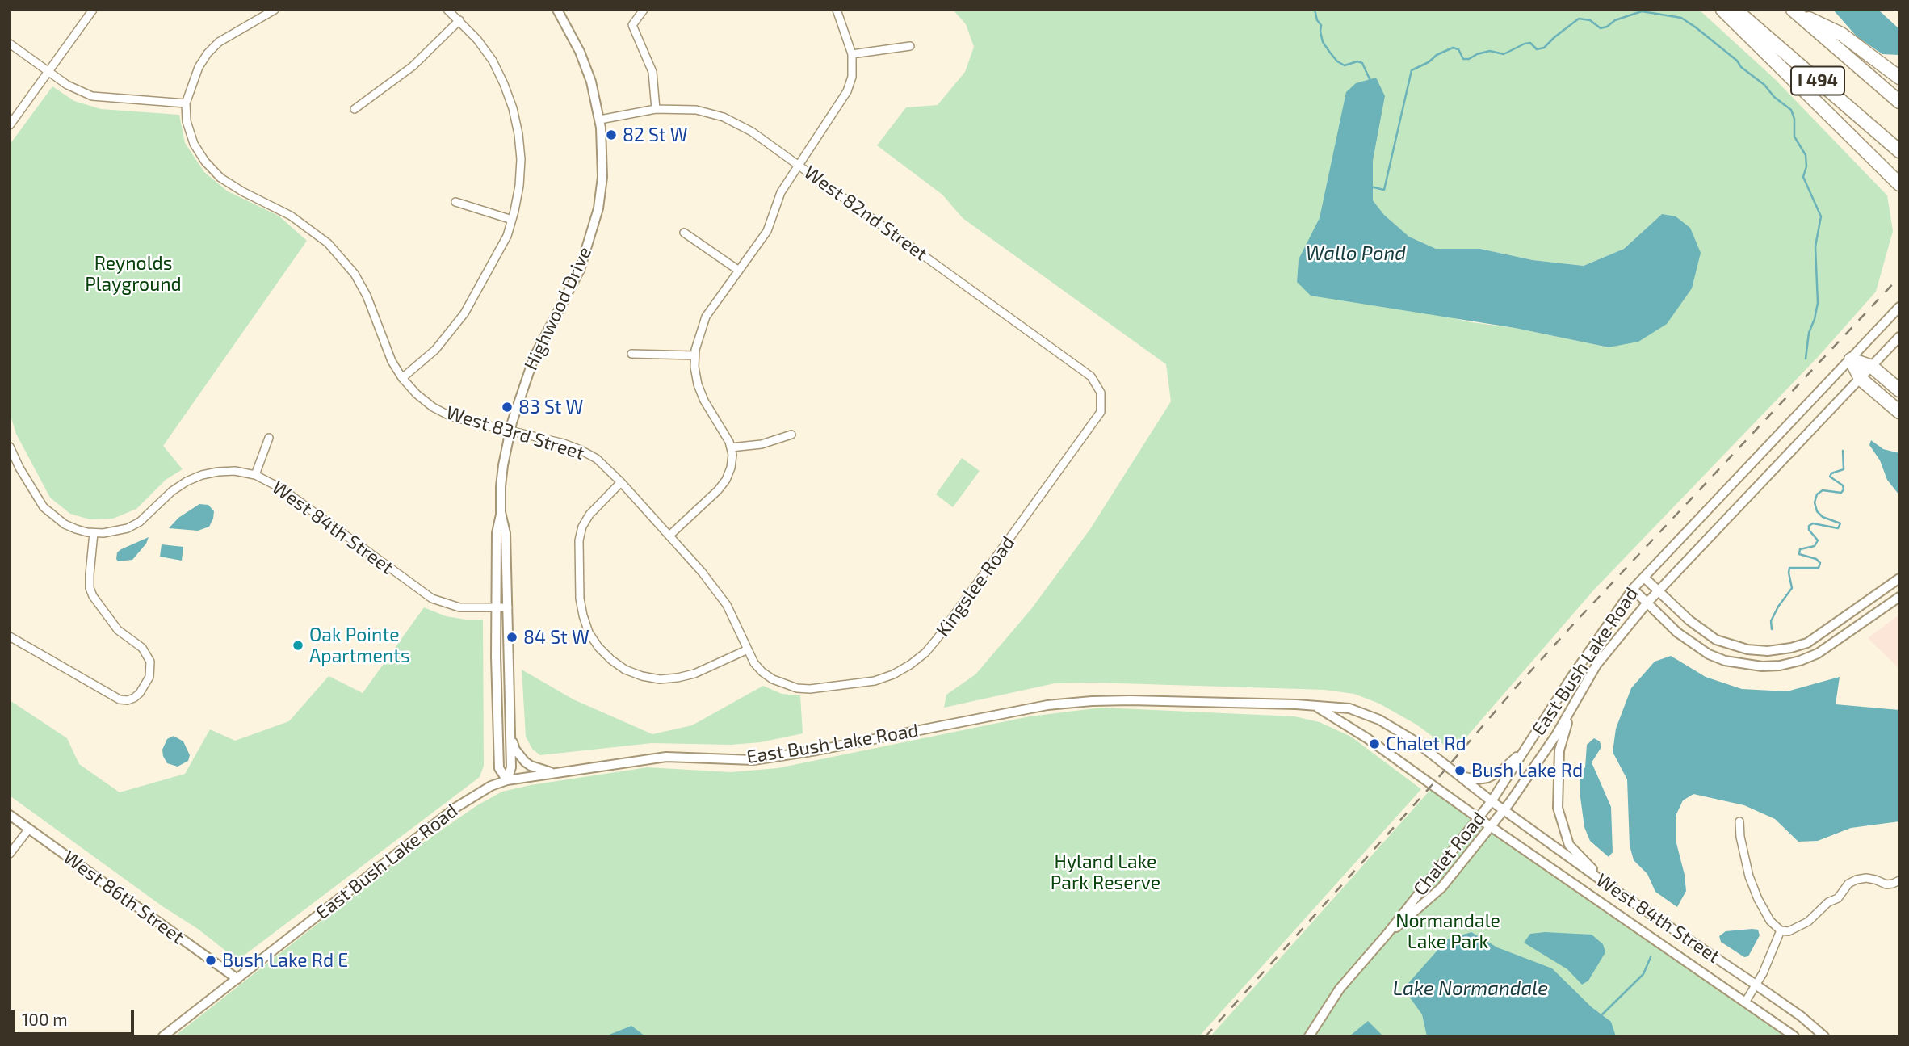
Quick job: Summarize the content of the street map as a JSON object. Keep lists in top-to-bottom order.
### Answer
{
  "streets": {
    "highway": ["I 494"],
    "street": [
      "West 82nd Street",
      "Highwood Drive",
      "West 83rd Street",
      "West 84th Street",
      "Kingslee Road",
      "East Bush Lake Road",
      "Chalet Road",
      "West 86th Street"
    ]
  },
  "crossings": [
    ["West 82nd Street", "Highwood Drive"],
    ["West 82nd Street", "Kingslee Road"],
    ["Highwood Drive", "West 83rd Street"],
    ["Highwood Drive", "West 84th Street"],
    ["Highwood Drive", "East Bush Lake Road"],
    ["West 83rd Street", "Kingslee Road"],
    ["West 84th Street", "East Bush Lake Road"],
    ["West 84th Street", "Chalet Road"],
    ["East Bush Lake Road", "Chalet Road"],
    ["East Bush Lake Road", "West 86th Street"]
  ],
  "water": ["Wallo Pond", "Lake Normandale"],
  "parks": ["Reynolds Playground", "Hyland Lake Park Reserve", "Normandale Lake Park"],
  "places": [
    "82 St W",
    "83 St W",
    "84 St W",
    "Oak Pointe Apartments",
    "Chalet Rd",
    "Bush Lake Rd",
    "Bush Lake Rd E"
  ],
  "scale_bar": "100 m"
}
